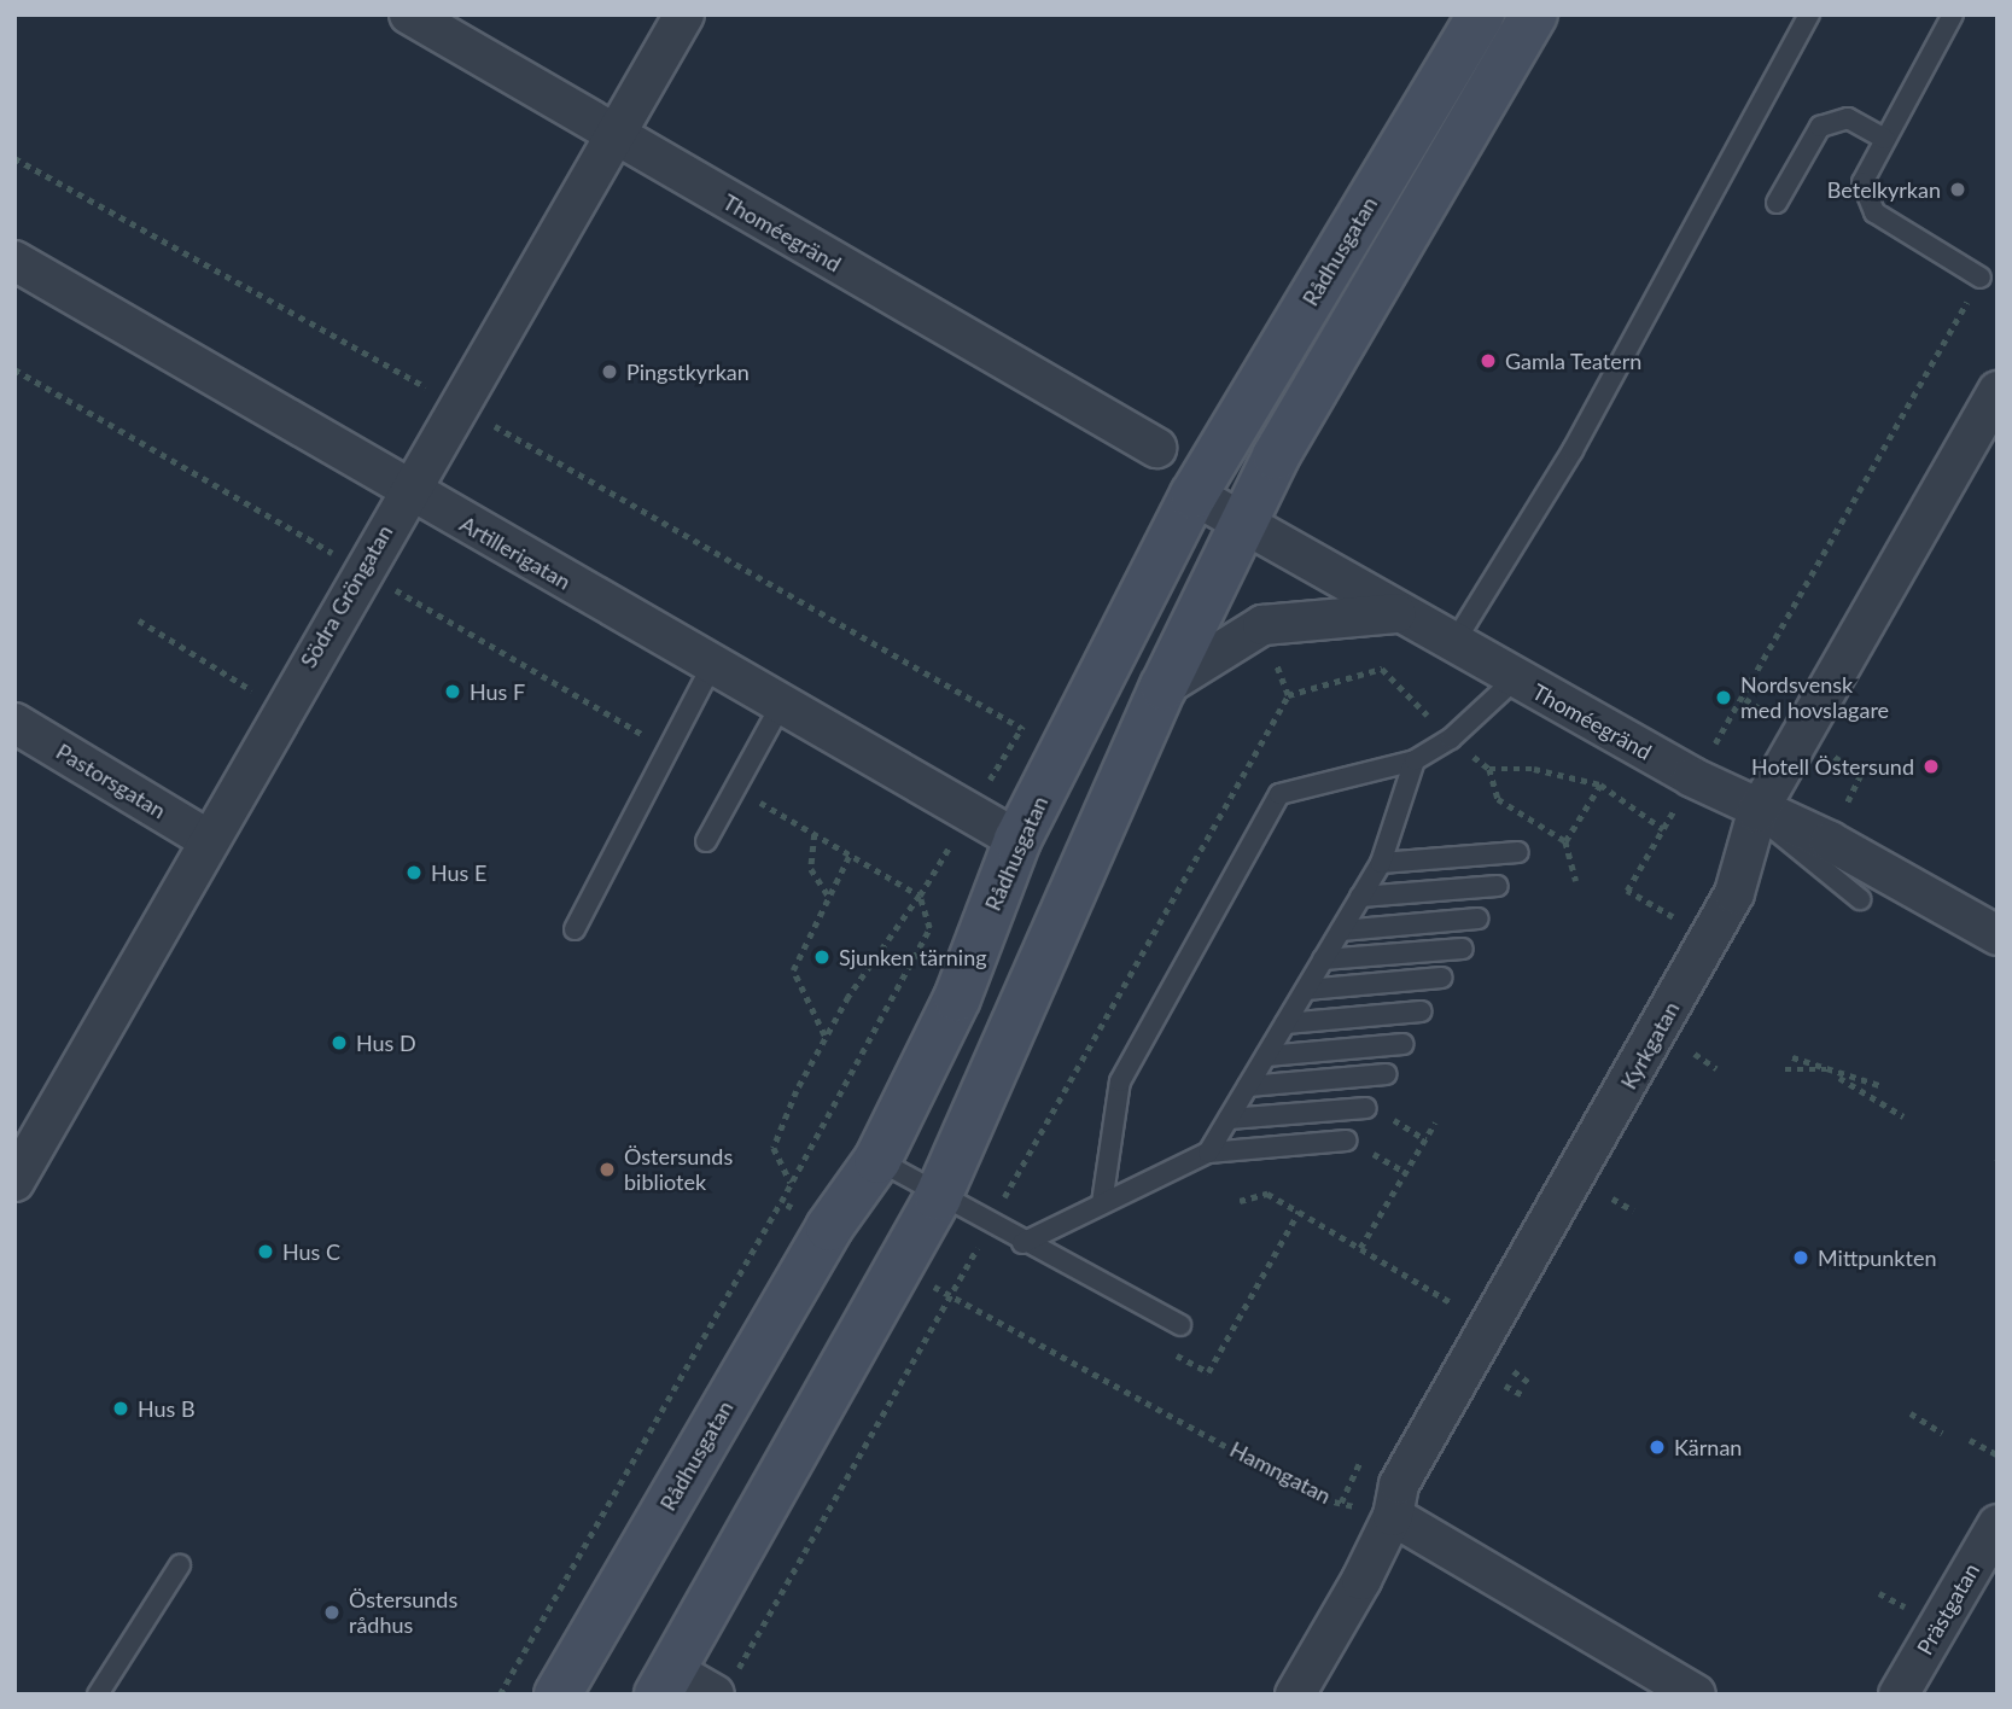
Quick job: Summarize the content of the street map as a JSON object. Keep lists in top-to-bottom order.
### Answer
{
  "streets": {
    "main road": ["Rådhusgatan"],
    "street": [
      "Thoméegränd",
      "Artillerigatan",
      "Södra Gröngatan",
      "Pastorsgatan",
      "Kyrkgatan",
      "Prästgatan"
    ],
    "path": ["Hamngatan"]
  },
  "crossings": [
    ["Thoméegränd", "Rådhusgatan"],
    ["Thoméegränd", "Södra Gröngatan"],
    ["Thoméegränd", "Kyrkgatan"],
    ["Rådhusgatan", "Artillerigatan"],
    ["Artillerigatan", "Södra Gröngatan"],
    ["Södra Gröngatan", "Pastorsgatan"],
    ["Kyrkgatan", "Hamngatan"]
  ],
  "places": [
    "Betelkyrkan",
    "Gamla Teatern",
    "Pingstkyrkan",
    "Hus F",
    "Nordsvensk med hovslagare",
    "Hotell Östersund",
    "Hus E",
    "Sjunken tärning",
    "Hus D",
    "Östersunds bibliotek",
    "Hus C",
    "Mittpunkten",
    "Hus B",
    "Kärnan",
    "Östersunds rådhus"
  ]
}
